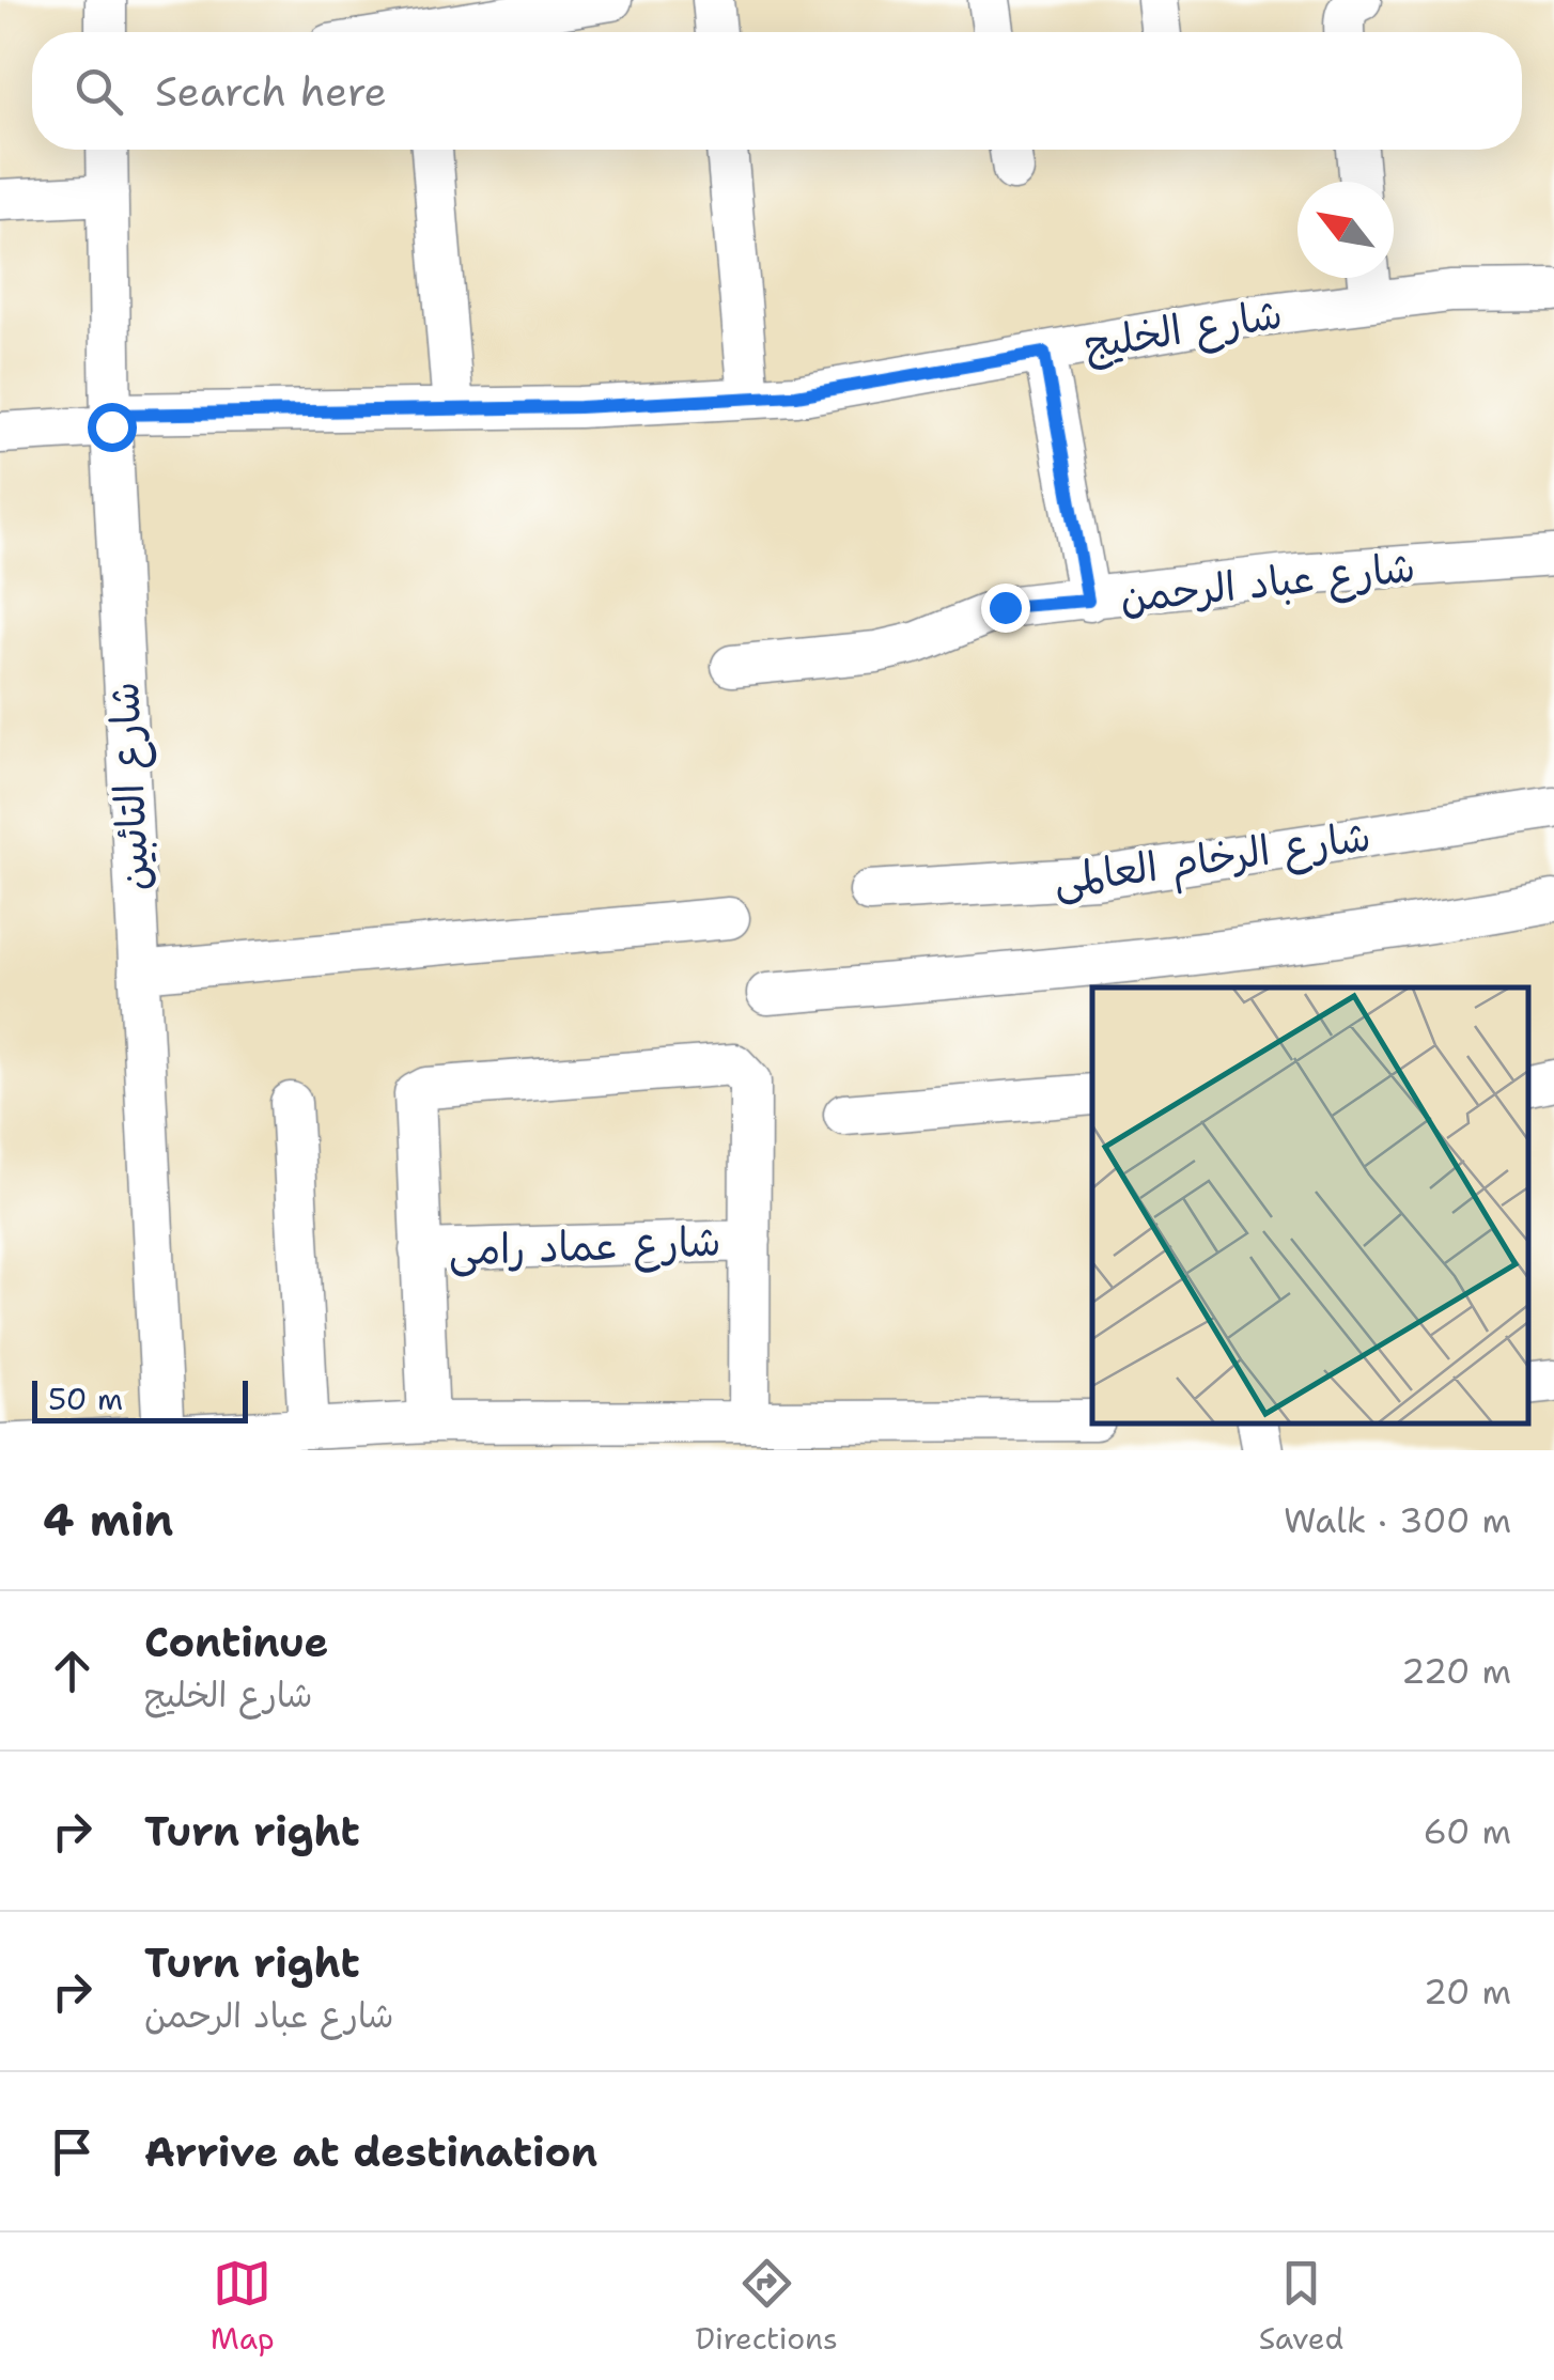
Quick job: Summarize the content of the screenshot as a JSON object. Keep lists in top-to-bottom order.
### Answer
{
  "streets": {
    "street": [
      "شارع الخليج",
      "شارع عباد الرحمن",
      "شارع التائبين",
      "شارع الرخام العالمى",
      "شارع عماد رامى"
    ]
  },
  "crossings": [
    ["شارع الخليج", "شارع التائبين"]
  ],
  "scale_bar": "50 m",
  "north": "top left",
  "page": {
    "search": "Search here",
    "scale": "50 m",
    "heading": ["4 min", "Walk · 300 m"],
    "list": [
      ["Continue", "شارع الخليج", "220 m"],
      ["Turn right", "60 m"],
      ["Turn right", "شارع عباد الرحمن", "20 m"],
      "Arrive at destination"
    ],
    "nav": ["Map", "Directions", "Saved"]
  }
}
